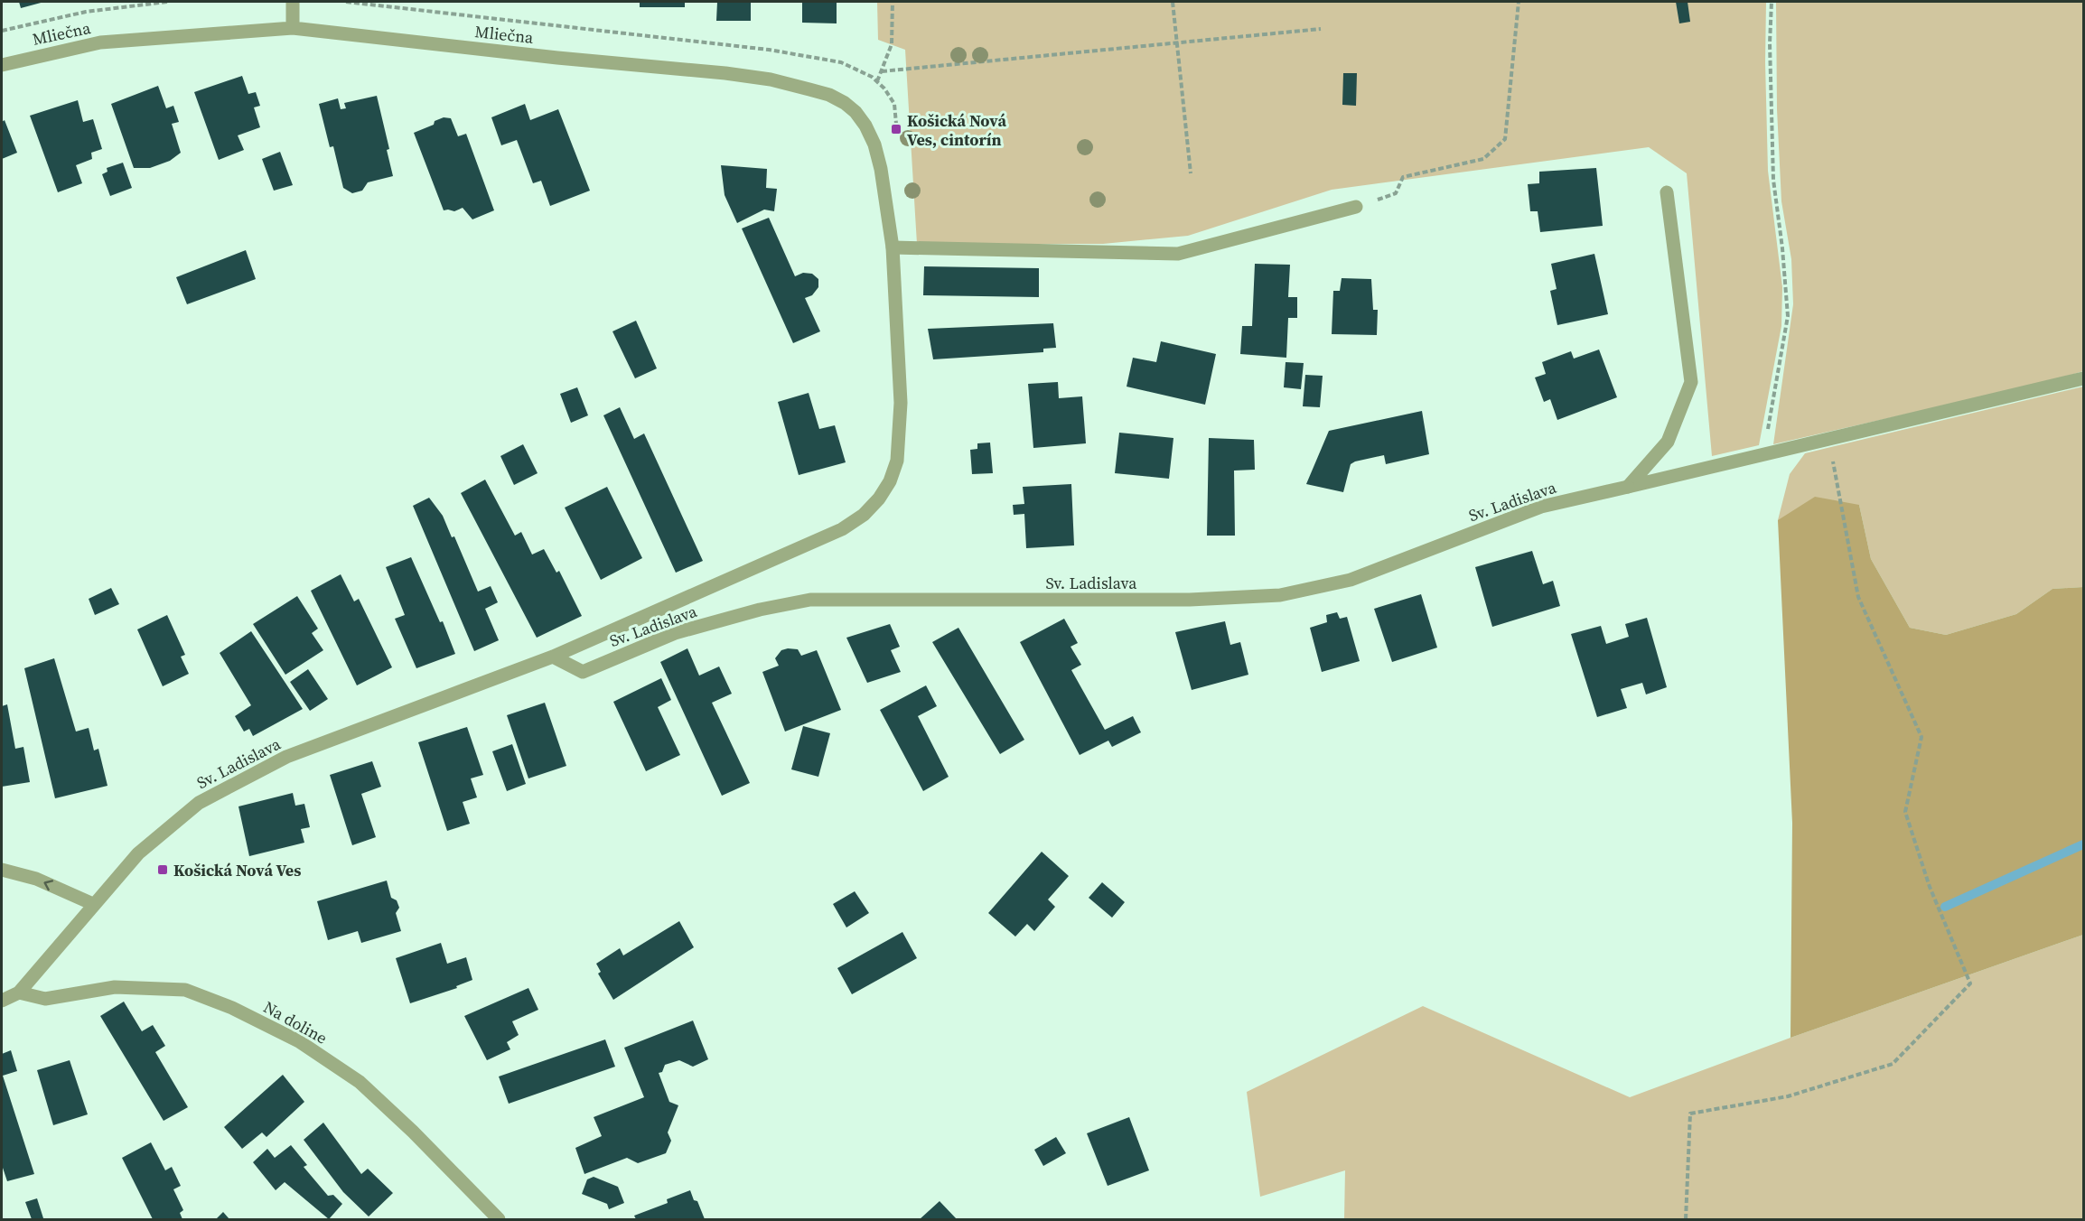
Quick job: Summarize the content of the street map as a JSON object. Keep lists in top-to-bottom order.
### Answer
{
  "streets": {
    "street": ["Mliečna", "Sv. Ladislava", "Na doline"]
  },
  "crossings": [
    ["Mliečna", "Sv. Ladislava"],
    ["Sv. Ladislava", "Na doline"]
  ],
  "places": {
    "transit": ["Košická Nová Ves, cintorín", "Košická Nová Ves"]
  }
}
